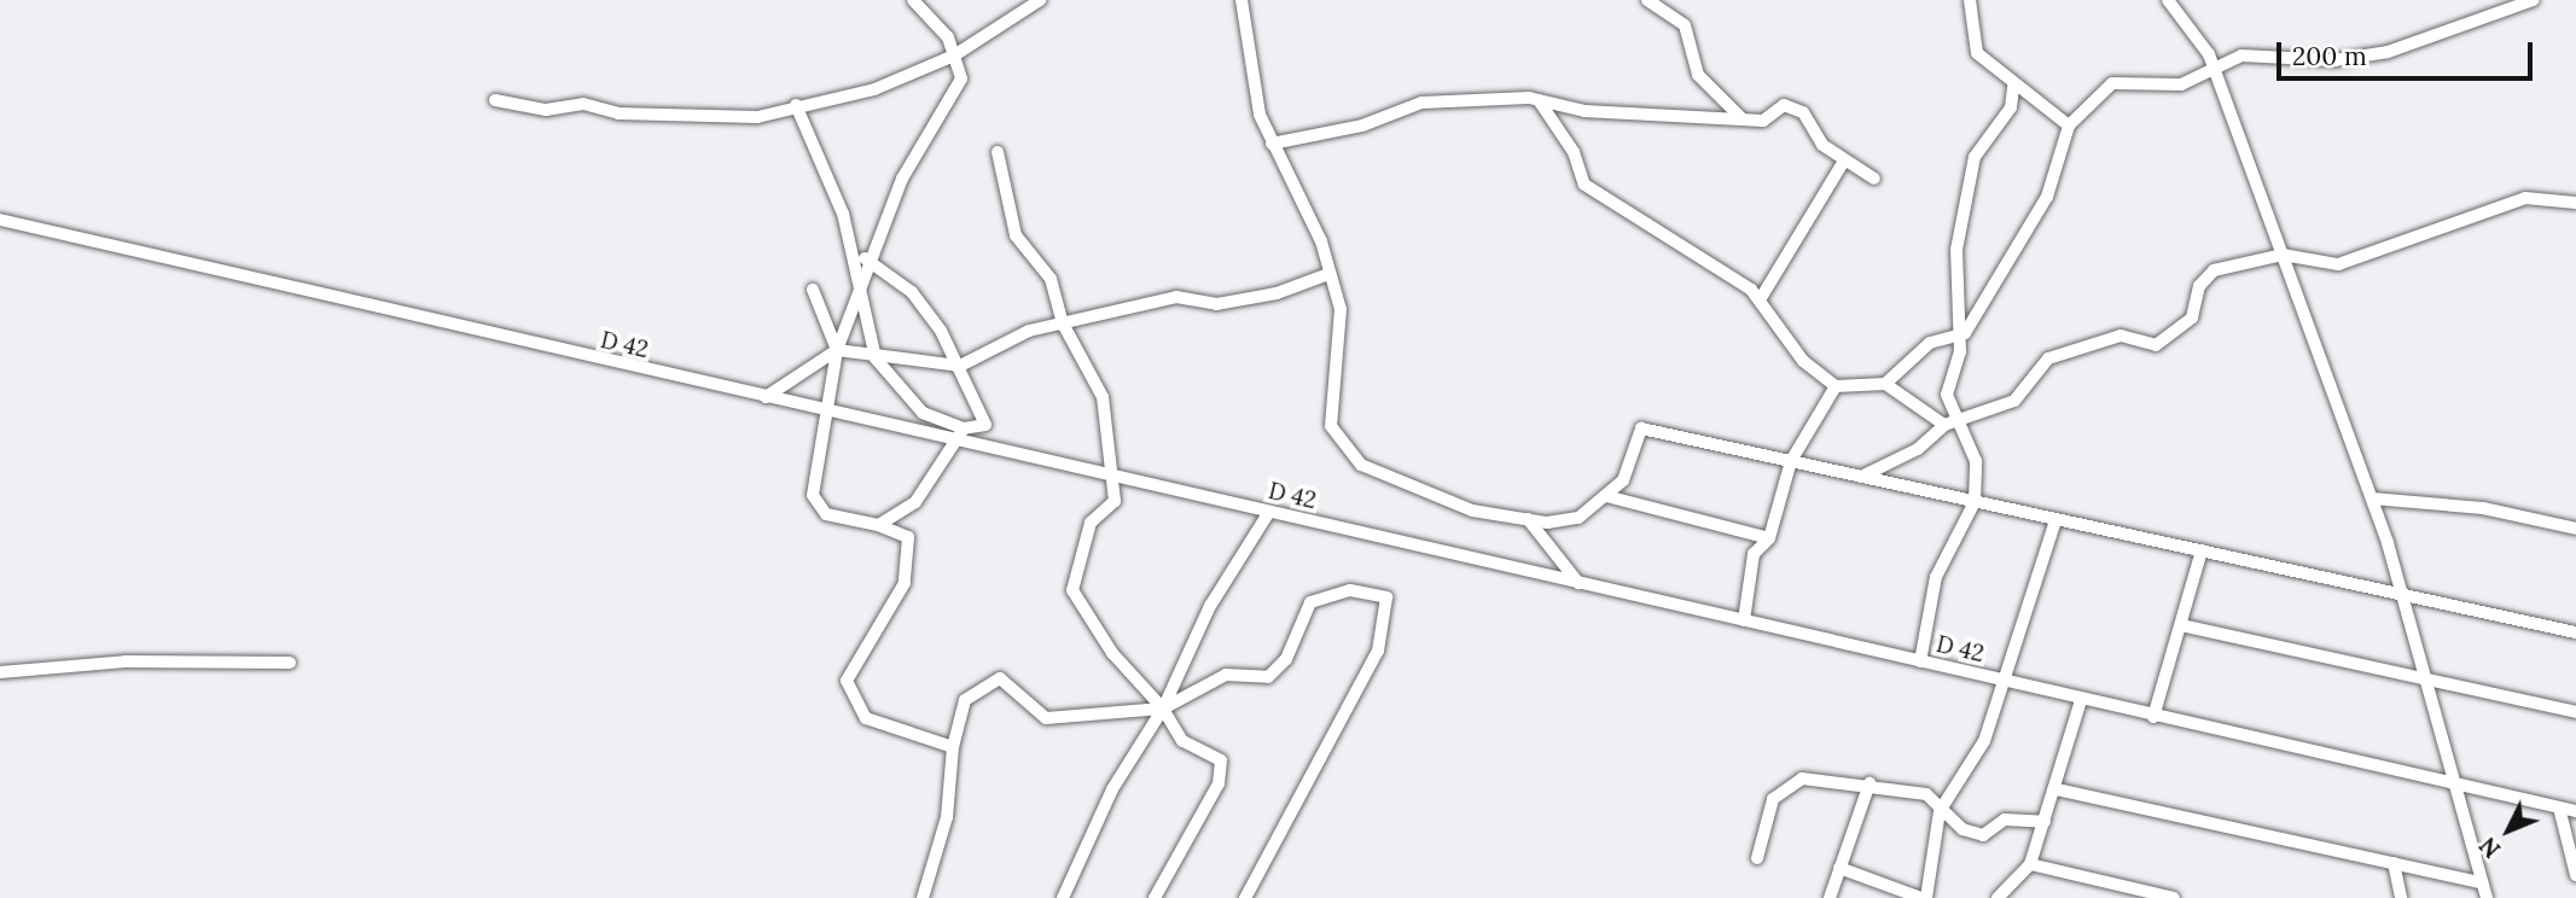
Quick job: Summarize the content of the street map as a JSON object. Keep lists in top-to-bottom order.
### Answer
{
  "streets": {
    "street": ["D 42"]
  },
  "scale_bar": "200 m",
  "north": "bottom left"
}
